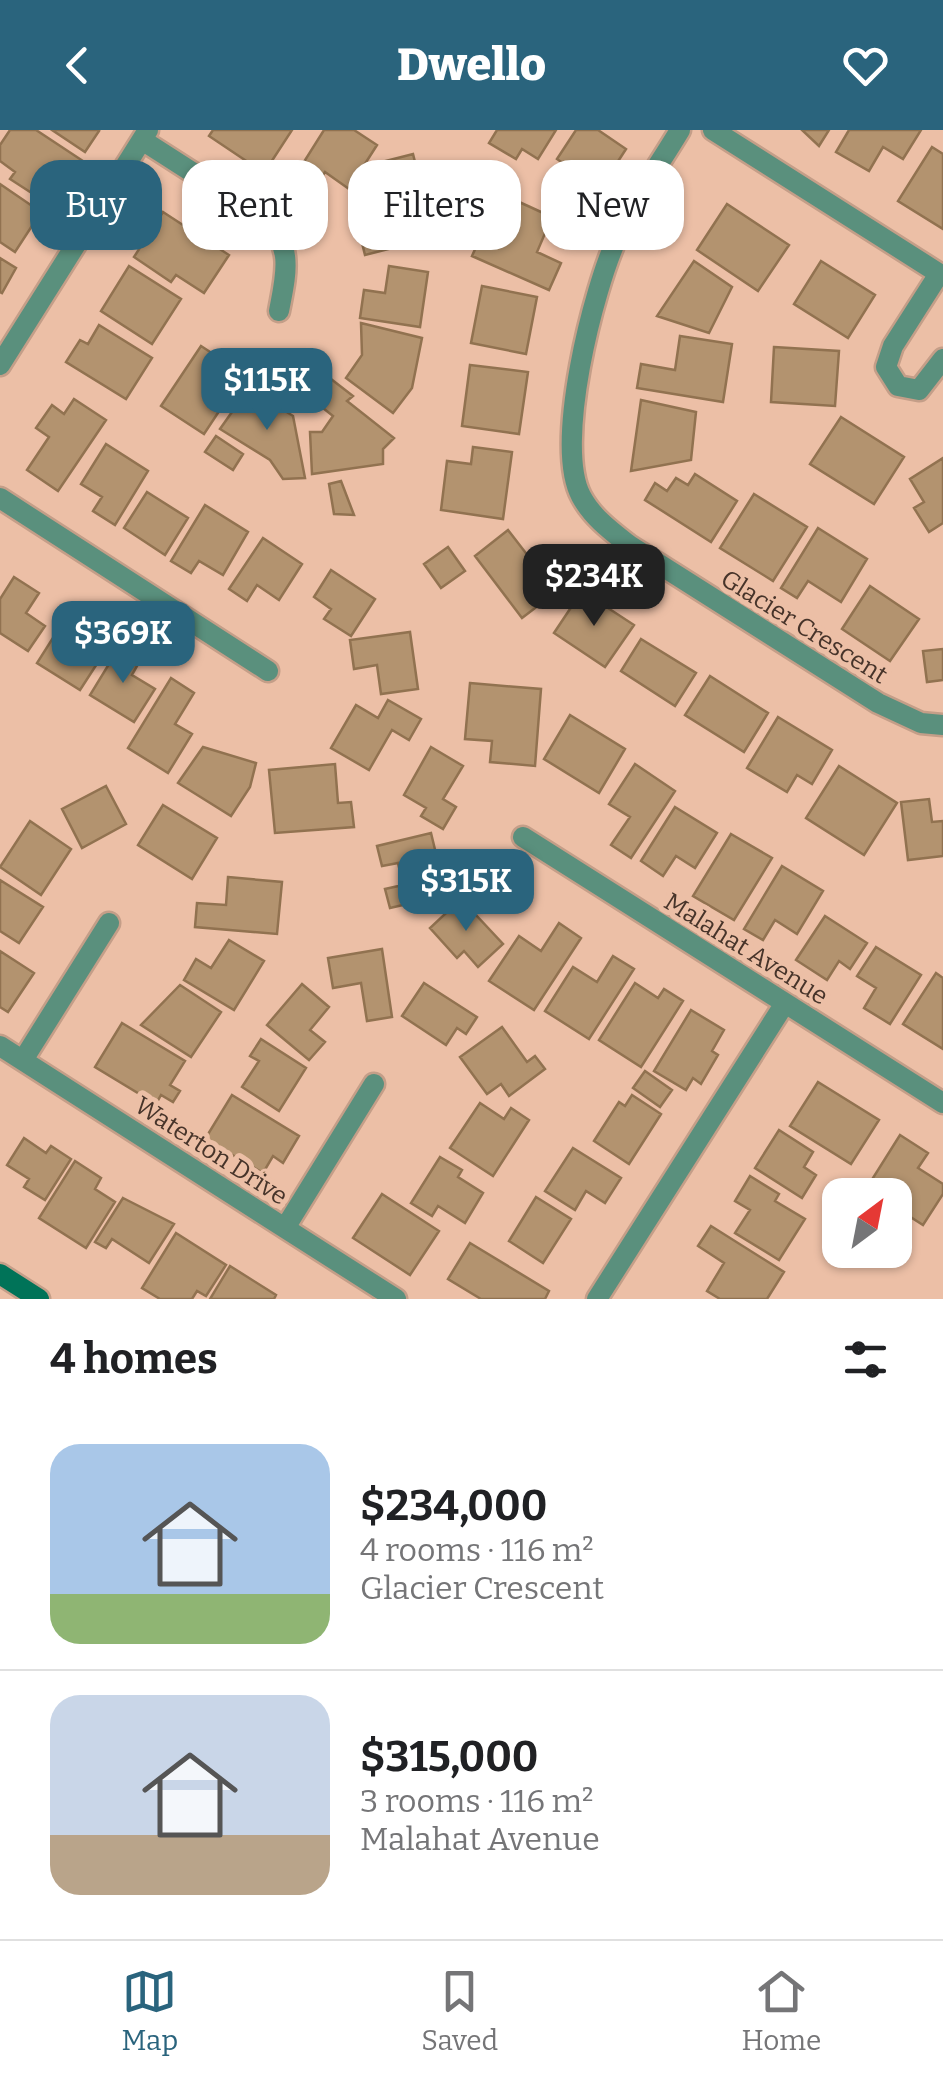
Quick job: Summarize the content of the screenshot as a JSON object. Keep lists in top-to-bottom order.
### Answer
{
  "streets": {
    "street": ["Glacier Crescent", "Malahat Avenue", "Waterton Drive"]
  },
  "north": "top right",
  "page": {
    "header": "Dwello",
    "chip": [
      "Buy",
      "Rent",
      "Filters",
      "New"
    ],
    "price": [
      "$115K",
      "$234K",
      "$369K",
      "$315K"
    ],
    "heading": "4 homes",
    "list": [
      {
        "name": "$234,000",
        "note": "4 rooms · 116 m² · Glacier Crescent"
      },
      {
        "name": "$315,000",
        "note": "3 rooms · 116 m² · Malahat Avenue"
      }
    ],
    "tabs": ["Map", "Saved", "Home"]
  }
}
